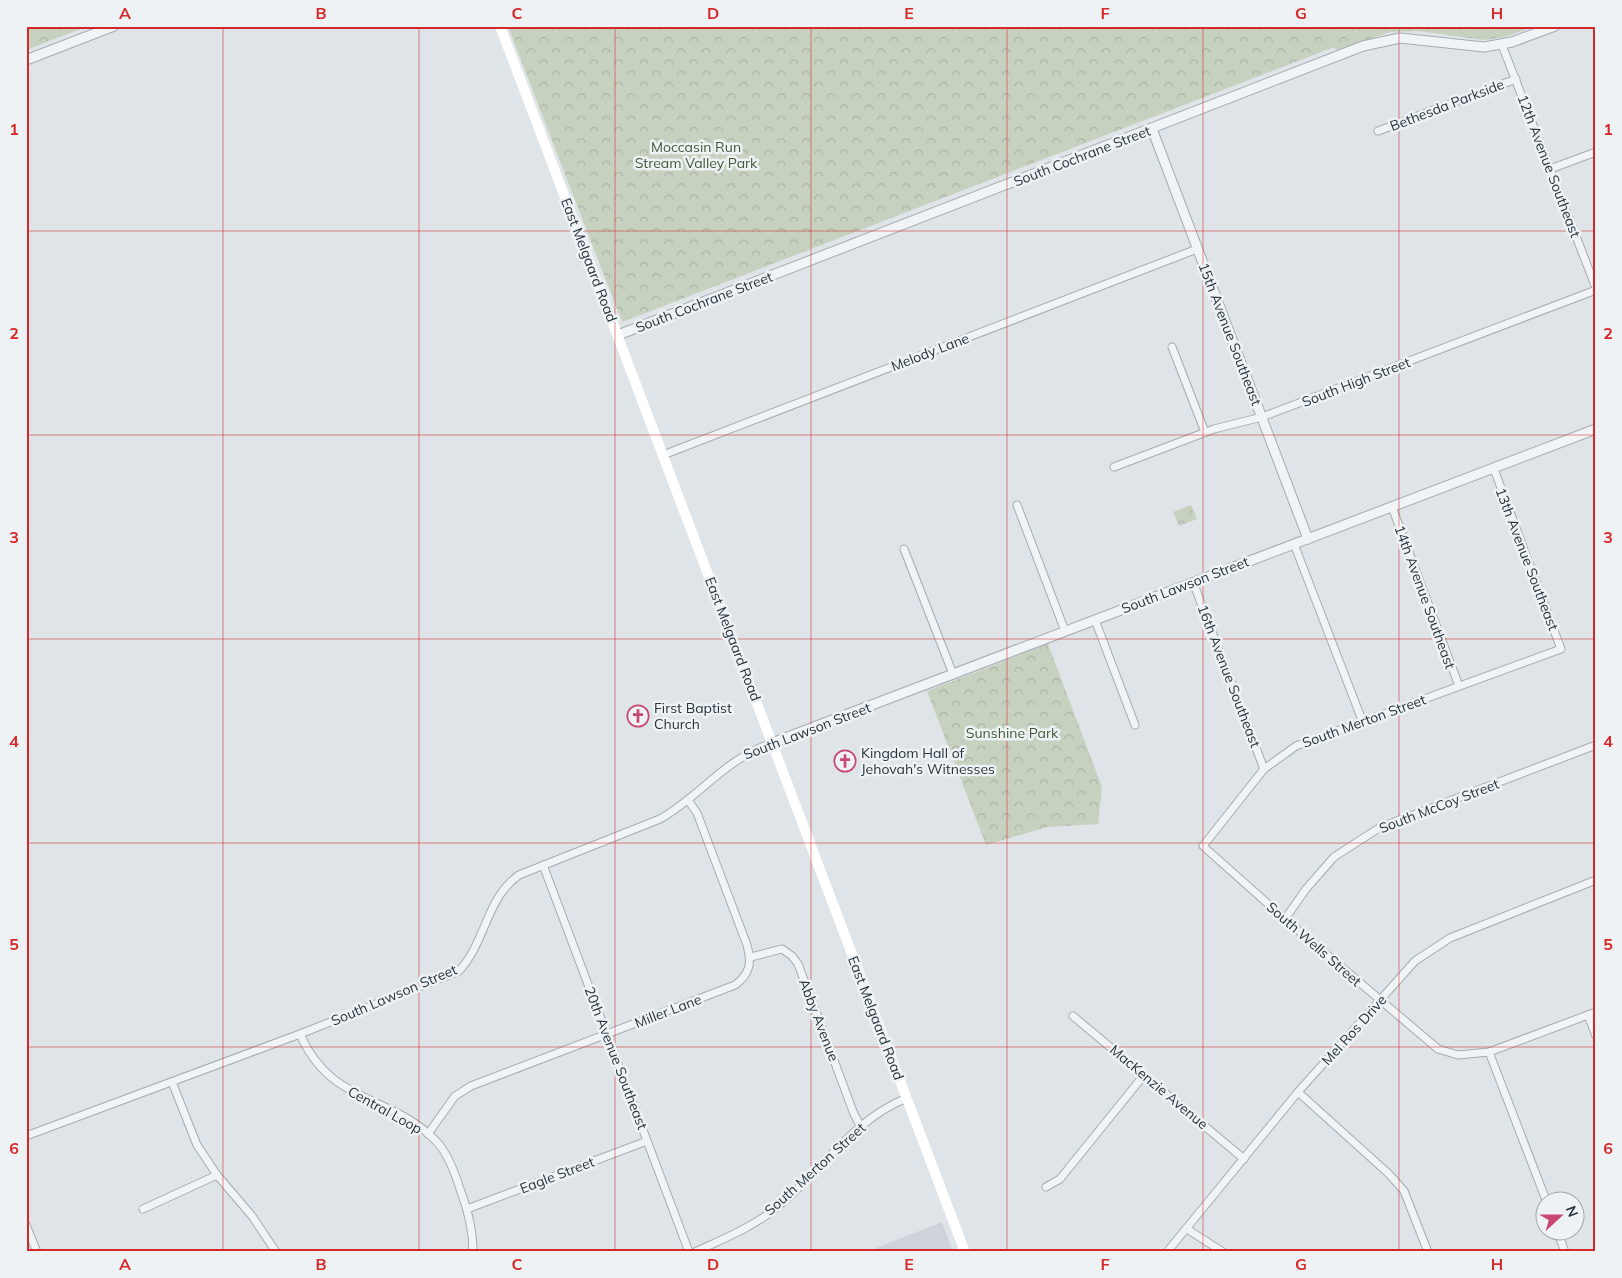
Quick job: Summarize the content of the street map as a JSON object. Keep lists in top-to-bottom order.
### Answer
{
  "streets": {
    "main road": ["East Melgaard Road"],
    "street": [
      "Bethesda Parkside",
      "South Cochrane Street",
      "12th Avenue Southeast",
      "15th Avenue Southeast",
      "Melody Lane",
      "South High Street",
      "13th Avenue Southeast",
      "South Lawson Street",
      "14th Avenue Southeast",
      "16th Avenue Southeast",
      "South Merton Street",
      "South McCoy Street",
      "South Wells Street",
      "Miller Lane",
      "Abby Avenue",
      "Mel Ros Drive",
      "20th Avenue Southeast",
      "MacKenzie Avenue",
      "Central Loop",
      "Eagle Street"
    ]
  },
  "crossings": [
    ["Bethesda Parkside", "12th Avenue Southeast"],
    ["South Cochrane Street", "12th Avenue Southeast"],
    ["South Cochrane Street", "East Melgaard Road"],
    ["South Cochrane Street", "15th Avenue Southeast"],
    ["12th Avenue Southeast", "South High Street"],
    ["East Melgaard Road", "Melody Lane"],
    ["East Melgaard Road", "South Lawson Street"],
    ["East Melgaard Road", "South Merton Street"],
    ["15th Avenue Southeast", "Melody Lane"],
    ["15th Avenue Southeast", "South High Street"],
    ["15th Avenue Southeast", "South Lawson Street"],
    ["13th Avenue Southeast", "South Lawson Street"],
    ["13th Avenue Southeast", "South Merton Street"],
    ["South Lawson Street", "14th Avenue Southeast"],
    ["South Lawson Street", "16th Avenue Southeast"],
    ["South Lawson Street", "20th Avenue Southeast"],
    ["South Lawson Street", "Central Loop"],
    ["14th Avenue Southeast", "South Merton Street"],
    ["16th Avenue Southeast", "South Merton Street"],
    ["South Merton Street", "South Wells Street"],
    ["South Merton Street", "Abby Avenue"],
    ["South McCoy Street", "South Wells Street"],
    ["South Wells Street", "Mel Ros Drive"],
    ["Miller Lane", "Abby Avenue"],
    ["Miller Lane", "20th Avenue Southeast"],
    ["Miller Lane", "Central Loop"],
    ["Mel Ros Drive", "MacKenzie Avenue"],
    ["20th Avenue Southeast", "Eagle Street"],
    ["Central Loop", "Eagle Street"]
  ],
  "parks": ["Moccasin Run Stream Valley Park", "Sunshine Park"],
  "places": {
    "church": ["First Baptist Church", "Kingdom Hall of Jehovah's Witnesses"]
  },
  "north": "right",
  "grid": {
    "columns": [
      "A",
      "B",
      "C",
      "D",
      "E",
      "F",
      "G",
      "H"
    ],
    "rows": [
      "1",
      "2",
      "3",
      "4",
      "5",
      "6"
    ]
  }
}
